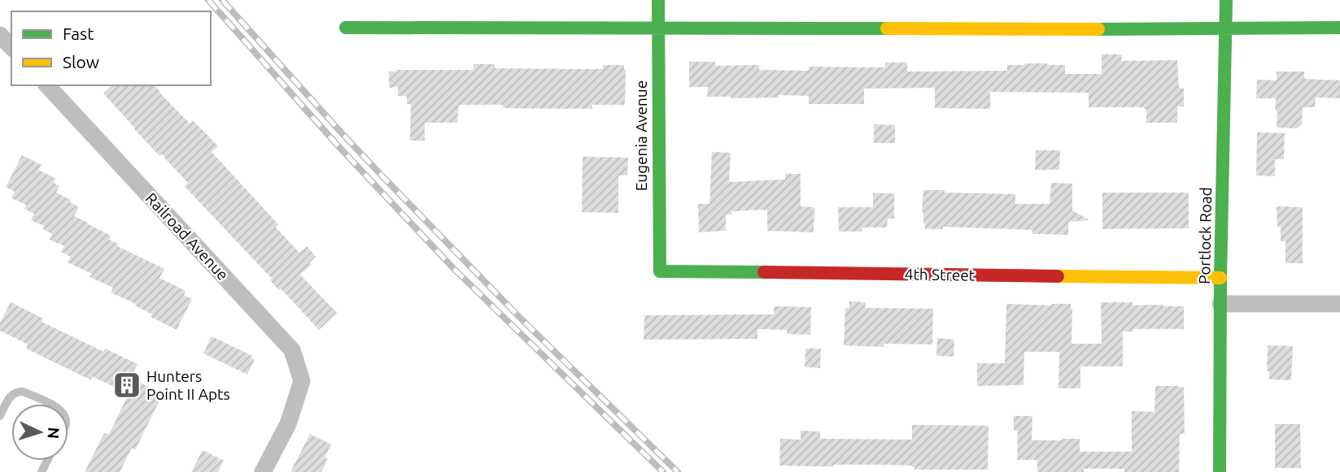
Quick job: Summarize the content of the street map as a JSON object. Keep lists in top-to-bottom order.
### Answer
{
  "streets": {
    "street": [
      "Eugenia Avenue",
      "Portlock Road",
      "Railroad Avenue",
      "4th Street"
    ]
  },
  "crossings": [
    ["Eugenia Avenue", "4th Street"],
    ["Portlock Road", "4th Street"]
  ],
  "places": {
    "building": ["Hunters Point II Apts"]
  },
  "legend": ["Fast", "Slow"],
  "north": "right"
}
